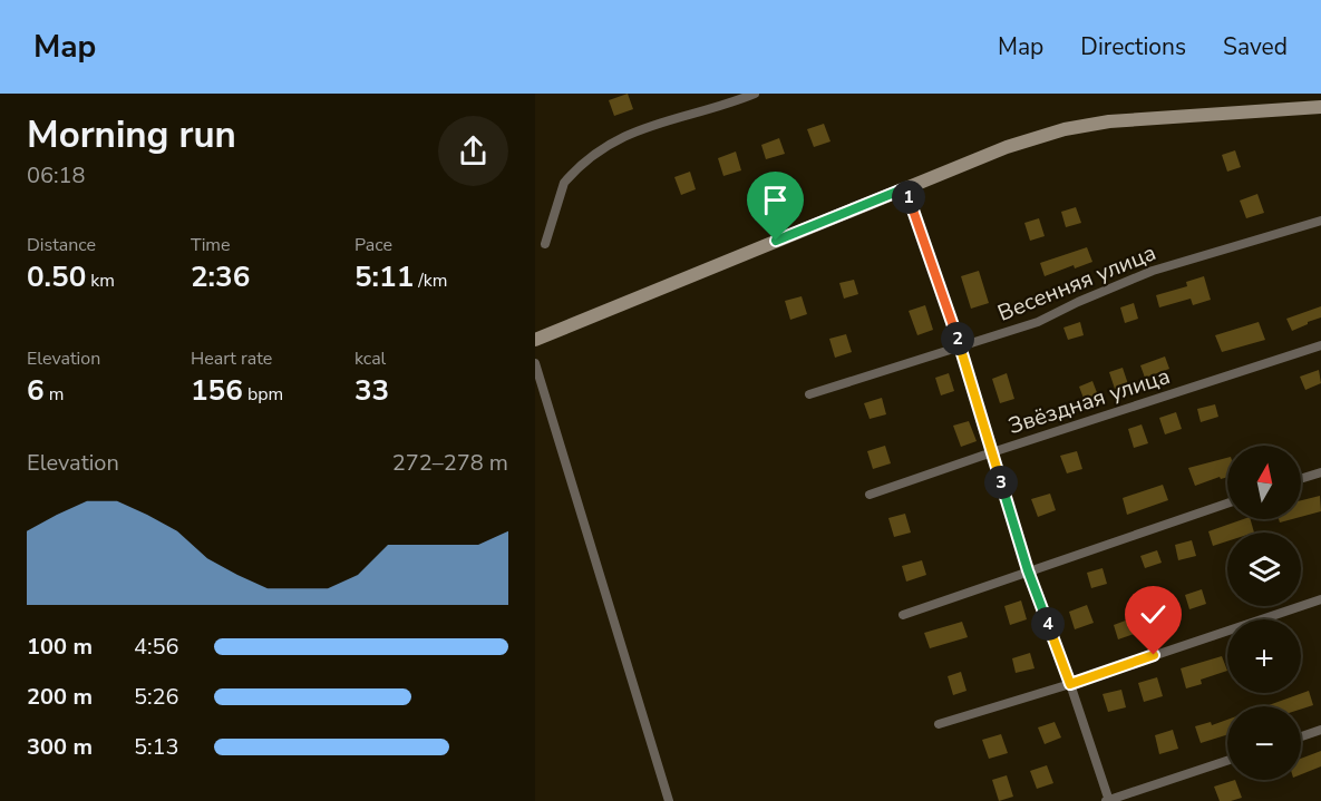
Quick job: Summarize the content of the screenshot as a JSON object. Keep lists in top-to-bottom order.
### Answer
{
  "streets": {
    "street": ["Весенняя улица", "Звёздная улица"]
  },
  "north": "top",
  "page": {
    "header": "Map",
    "nav": ["Map", "Directions", "Saved"],
    "heading": ["Morning run", "06:18"],
    "pins": [
      "1",
      "2",
      "3",
      "4"
    ],
    "stats": [
      ["Distance", "0.50 km"],
      ["Time", "2:36"],
      ["Pace", "5:11 /km"],
      ["Elevation", "6 m"],
      ["Heart rate", "156 bpm"],
      ["kcal", "33"]
    ],
    "chart": ["Elevation", "272–278 m"],
    "map_buttons": ["+", "−"],
    "list": [
      {
        "name": "100 m",
        "note": "4:56"
      },
      {
        "name": "200 m",
        "note": "5:26"
      },
      {
        "name": "300 m",
        "note": "5:13"
      }
    ]
  }
}
